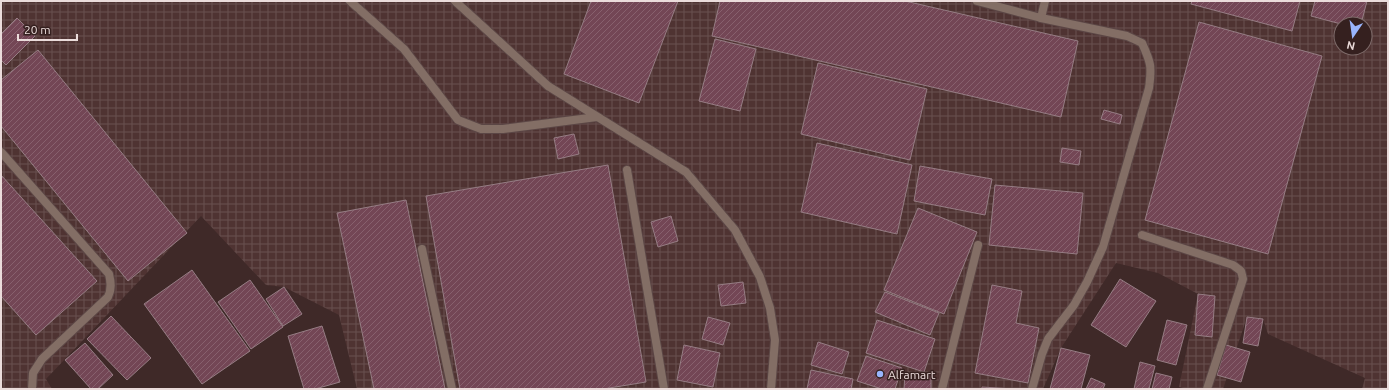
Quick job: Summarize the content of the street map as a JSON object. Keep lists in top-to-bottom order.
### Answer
{
  "places": ["Alfamart"],
  "scale_bar": "20 m",
  "north": "bottom"
}
